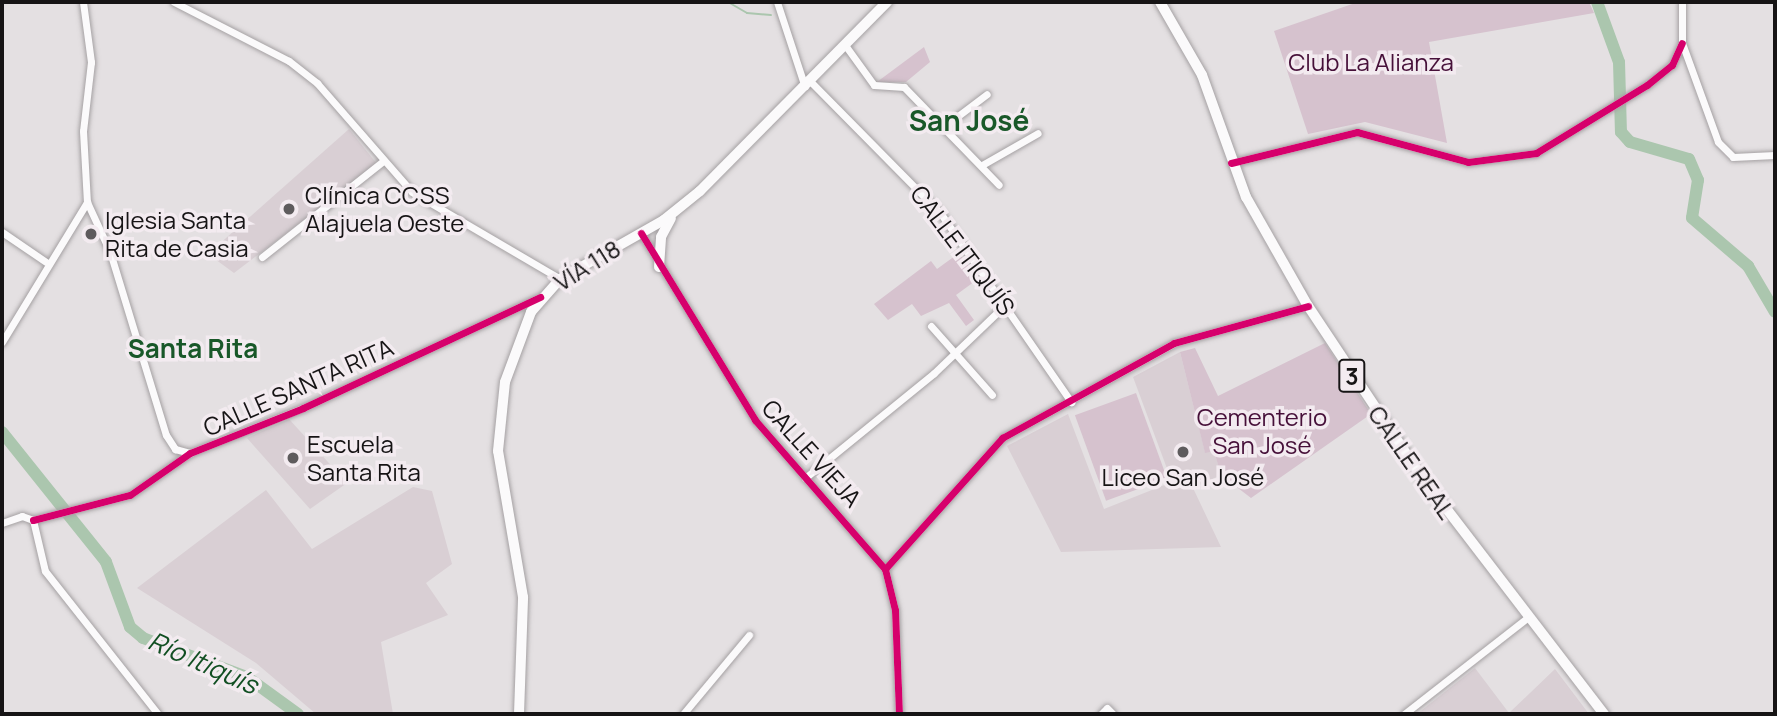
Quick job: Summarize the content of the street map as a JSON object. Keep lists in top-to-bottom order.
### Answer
{
  "streets": {
    "main road": ["VÍA 118", "3", "CALLE REAL"],
    "street": ["CALLE ITIQUÍS", "CALLE SANTA RITA", "CALLE VIEJA"]
  },
  "crossings": [
    ["CALLE ITIQUÍS", "VÍA 118"],
    ["VÍA 118", "CALLE SANTA RITA"],
    ["VÍA 118", "CALLE VIEJA"]
  ],
  "districts": ["San José", "Santa Rita"],
  "water": ["Río Itiquís"],
  "parks": ["Club La Alianza", "Cementerio San José"],
  "places": [
    "Clínica CCSS Alajuela Oeste",
    "Iglesia Santa Rita de Casia",
    "Liceo San José",
    "Escuela Santa Rita"
  ]
}
